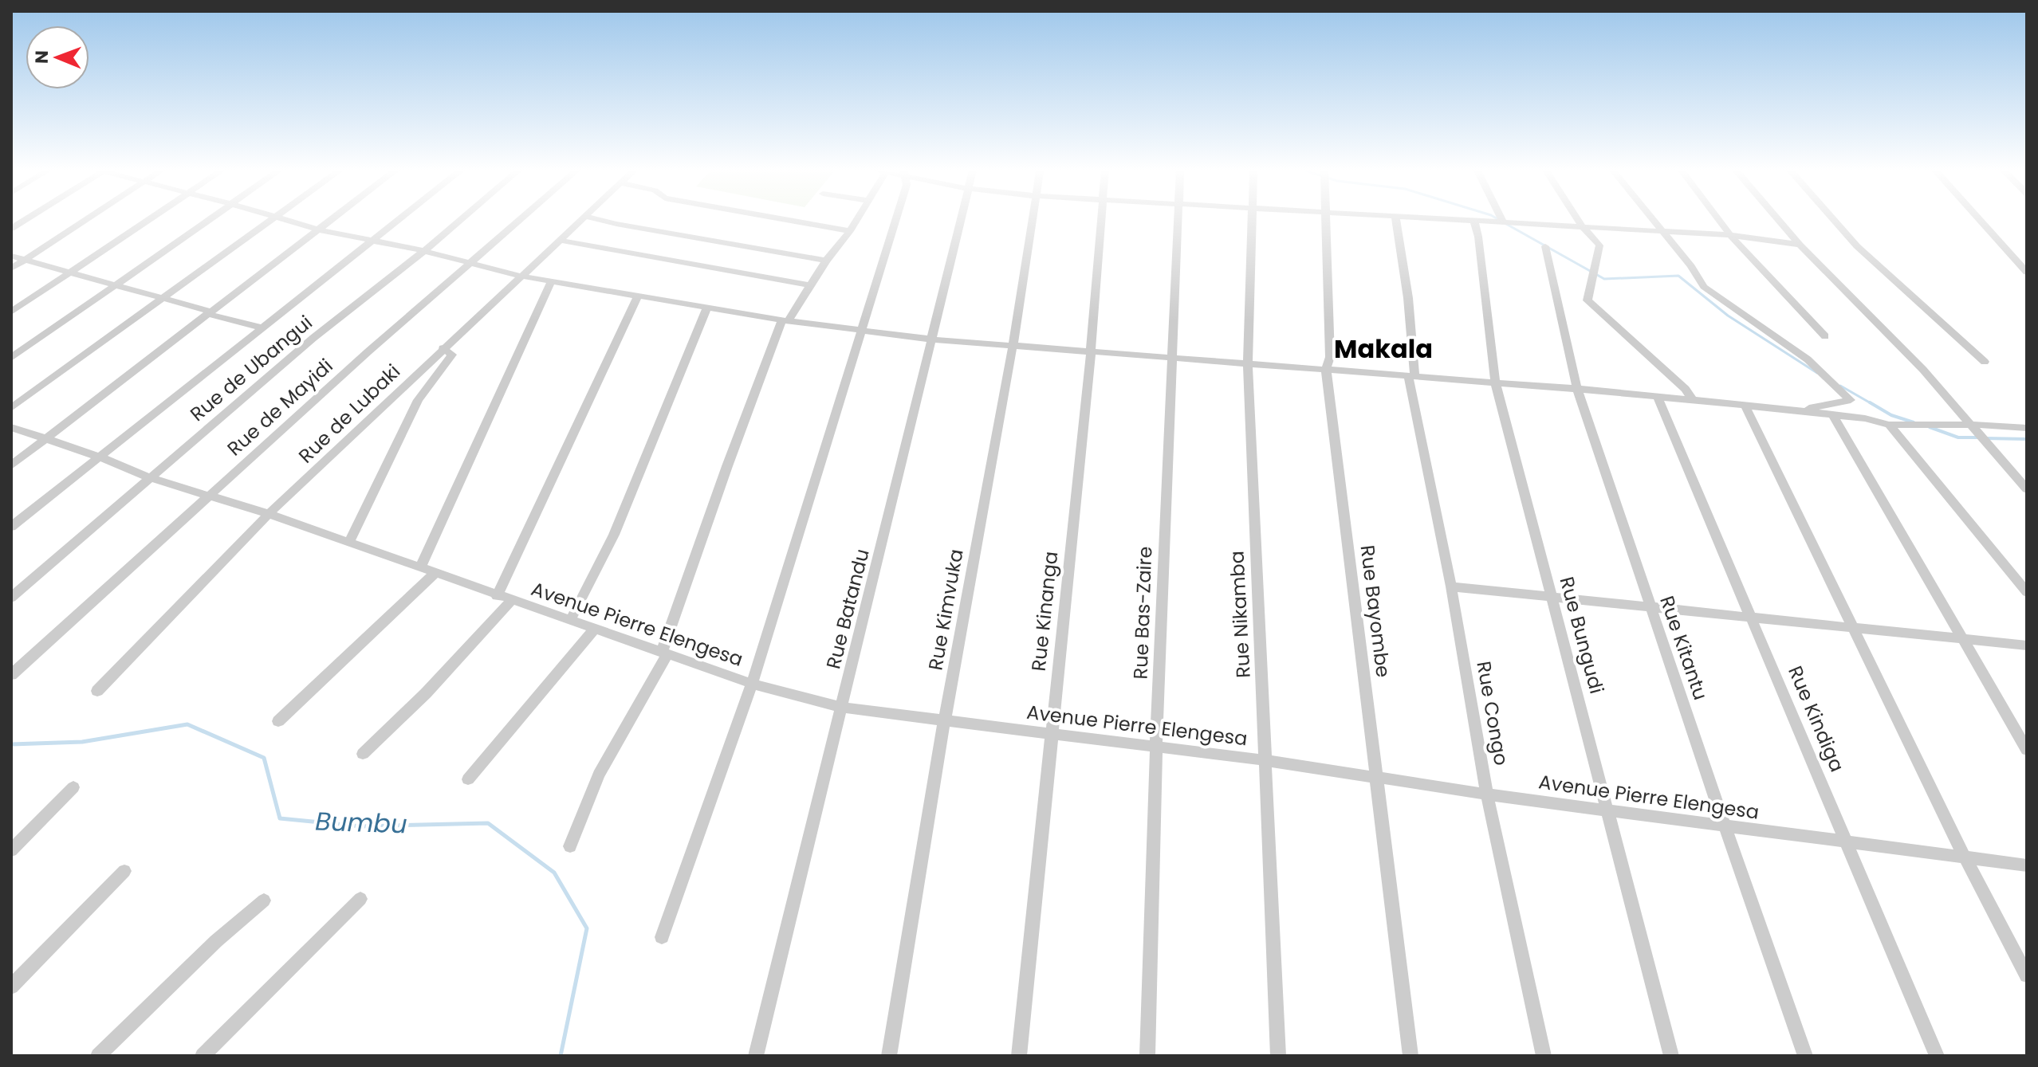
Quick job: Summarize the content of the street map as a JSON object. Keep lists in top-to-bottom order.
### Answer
{
  "streets": {
    "street": [
      "Rue de Ubangui",
      "Rue de Mayidi",
      "Rue de Lubaki",
      "Rue Batandu",
      "Rue Kimvuka",
      "Rue Kinanga",
      "Rue Bayombe",
      "Rue Bas-Zaire",
      "Rue Nikamba",
      "Avenue Pierre Elengesa",
      "Rue Bungudi",
      "Rue Kitantu",
      "Rue Congo",
      "Rue Kindiga"
    ]
  },
  "crossings": [
    ["Rue de Ubangui", "Avenue Pierre Elengesa"],
    ["Rue de Mayidi", "Avenue Pierre Elengesa"],
    ["Rue de Lubaki", "Avenue Pierre Elengesa"],
    ["Rue Batandu", "Avenue Pierre Elengesa"],
    ["Rue Kimvuka", "Avenue Pierre Elengesa"],
    ["Rue Kinanga", "Avenue Pierre Elengesa"],
    ["Rue Bayombe", "Avenue Pierre Elengesa"],
    ["Rue Bas-Zaire", "Avenue Pierre Elengesa"],
    ["Rue Nikamba", "Avenue Pierre Elengesa"],
    ["Avenue Pierre Elengesa", "Rue Bungudi"],
    ["Avenue Pierre Elengesa", "Rue Kitantu"],
    ["Avenue Pierre Elengesa", "Rue Congo"],
    ["Avenue Pierre Elengesa", "Rue Kindiga"]
  ],
  "districts": ["Makala"],
  "water": ["Bumbu"],
  "north": "left"
}
